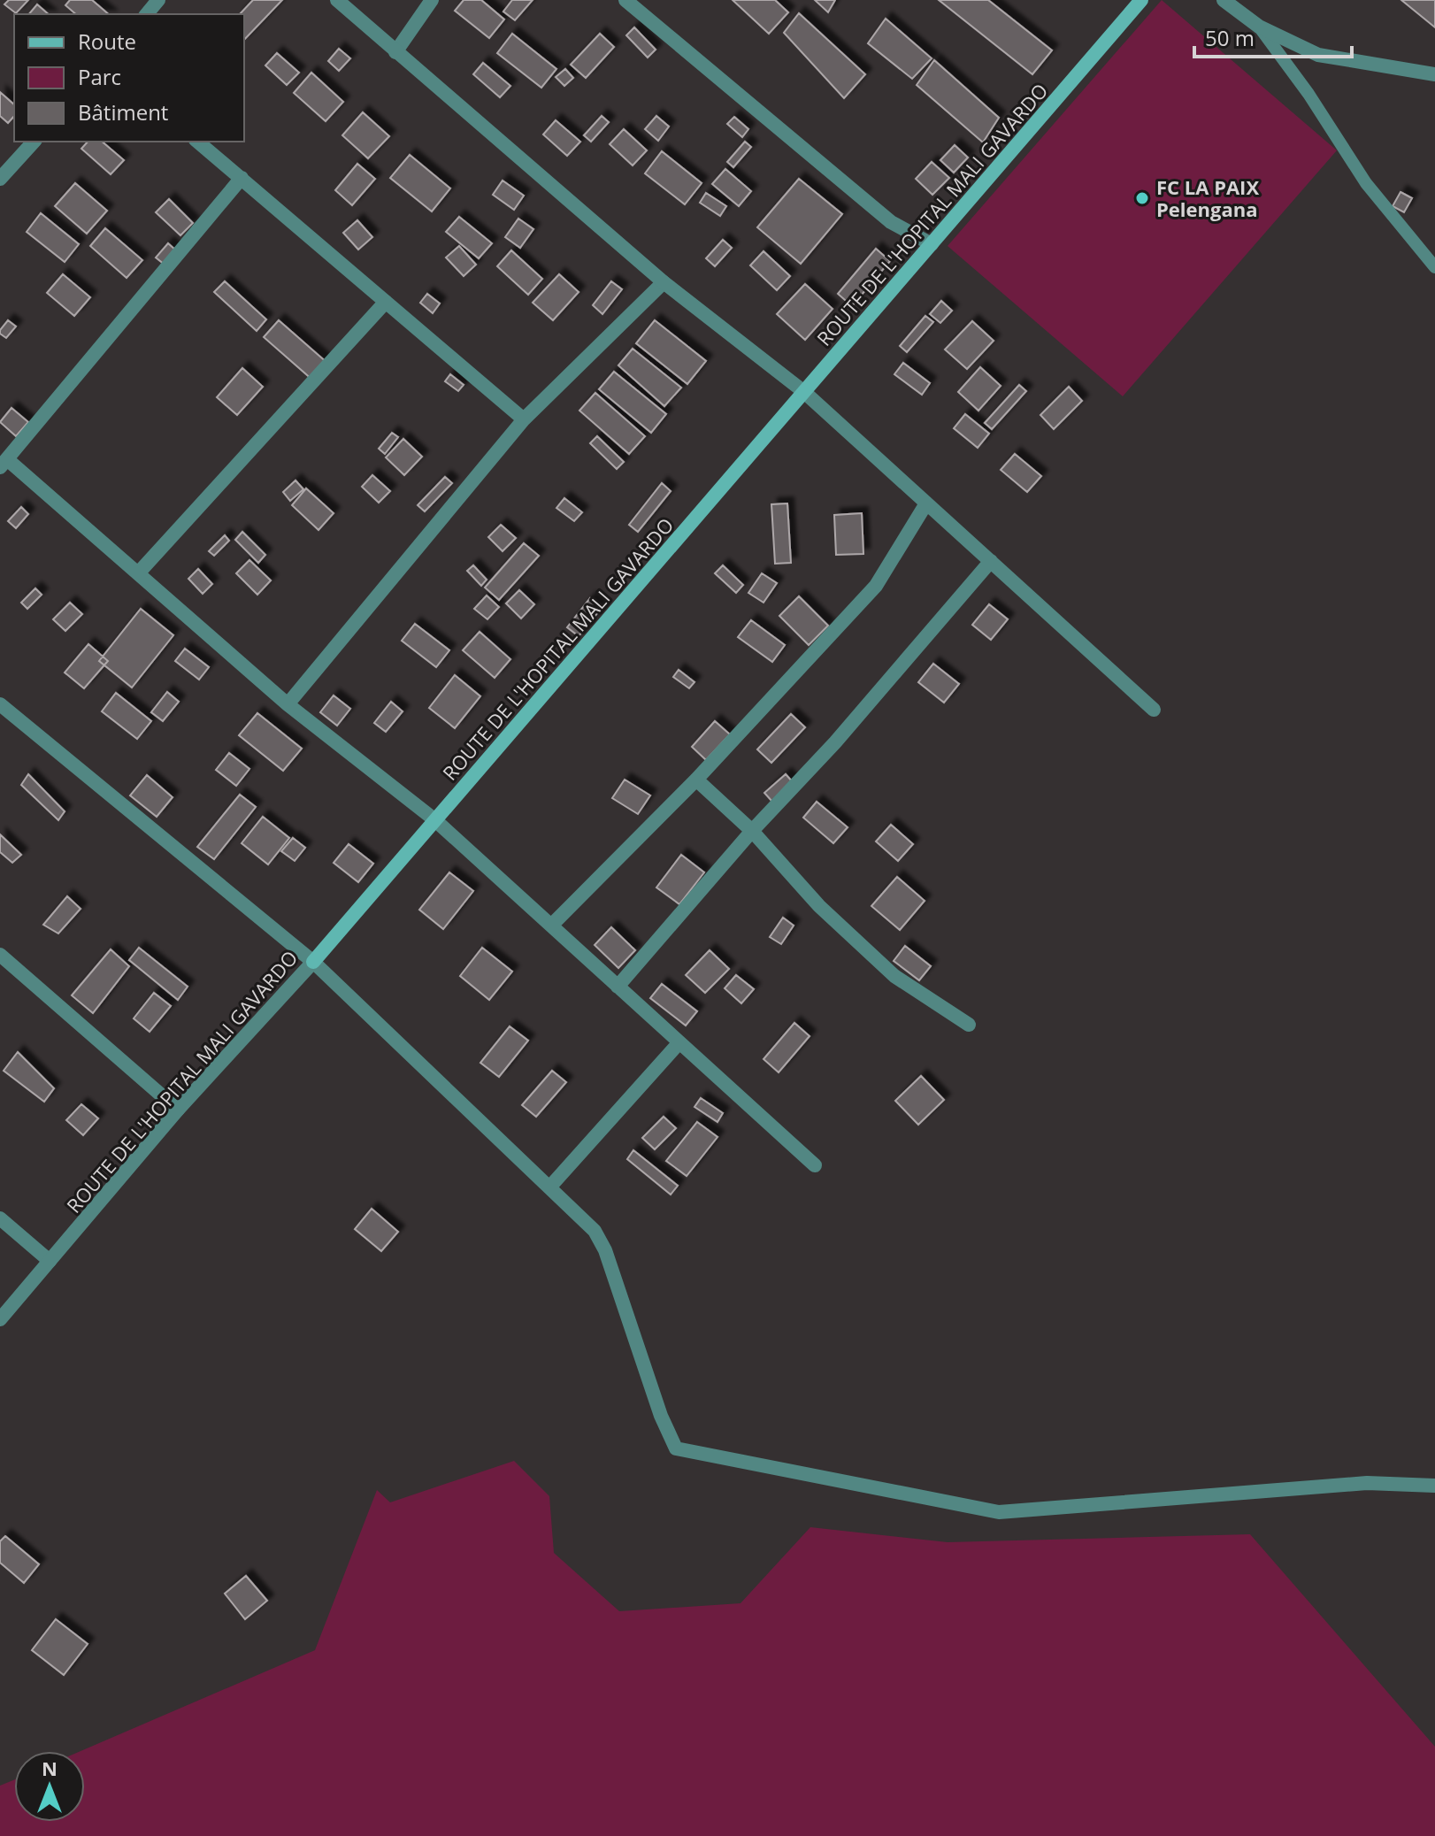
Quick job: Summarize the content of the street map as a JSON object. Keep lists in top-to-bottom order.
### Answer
{
  "streets": {
    "main road": ["ROUTE DE L'HOPITAL MALI GAVARDO"]
  },
  "places": ["FC LA PAIX Pelengana"],
  "legend": ["Route", "Parc", "Bâtiment"],
  "scale_bar": "50 m",
  "north": "top"
}
